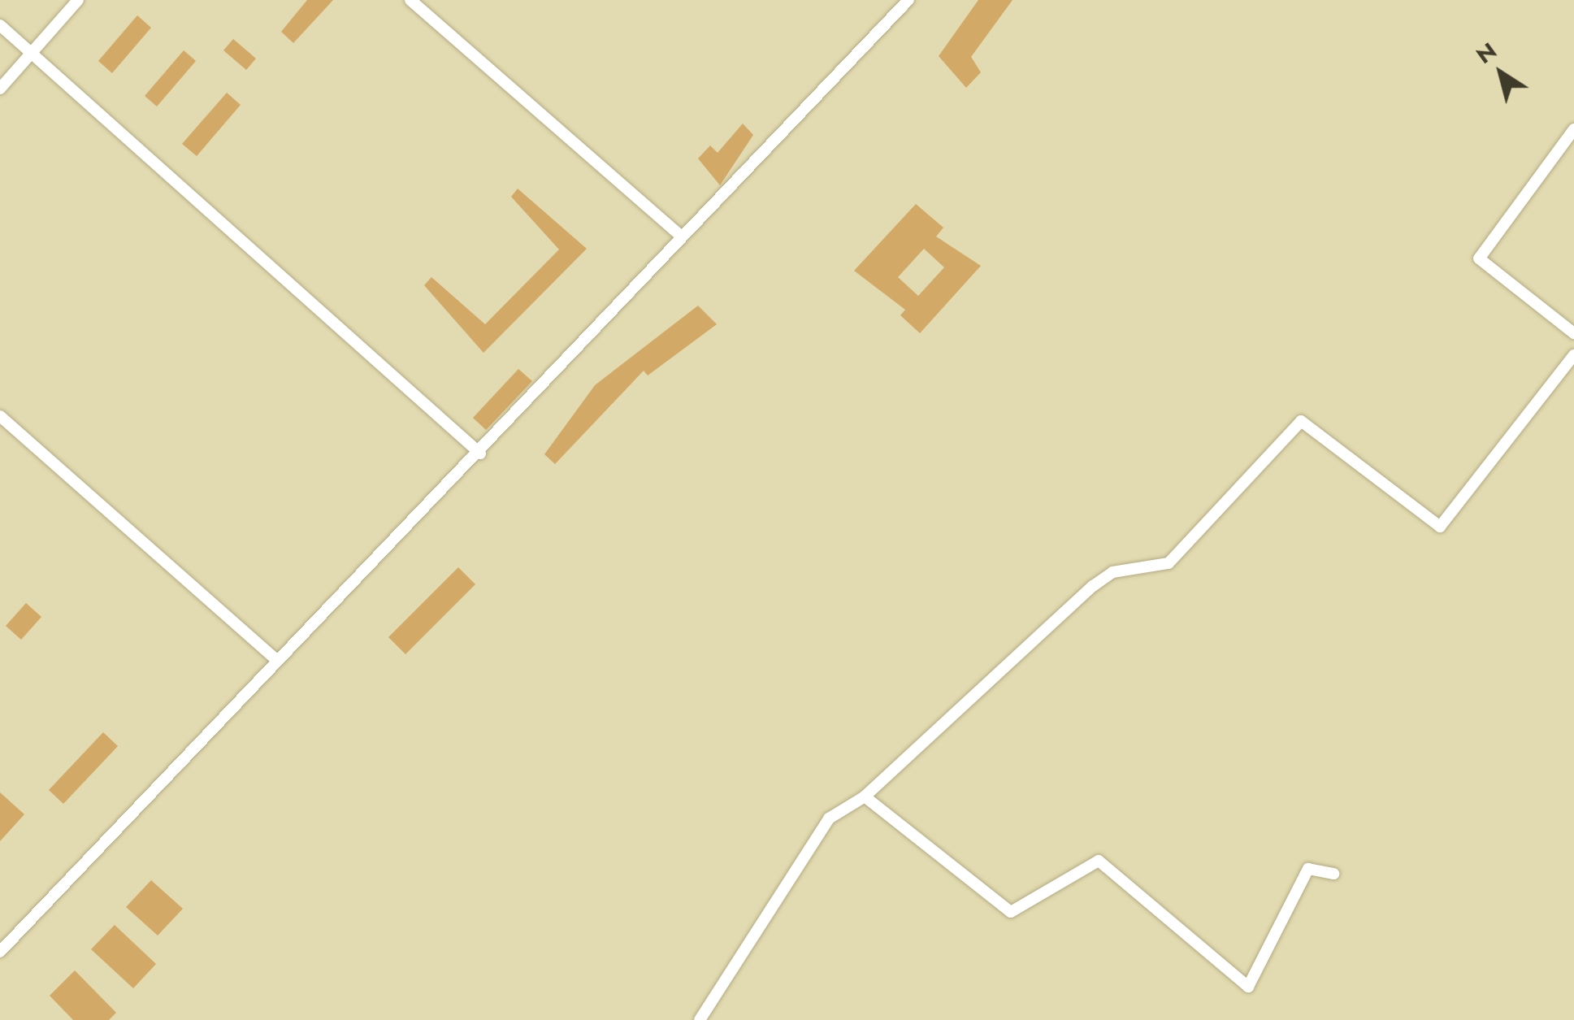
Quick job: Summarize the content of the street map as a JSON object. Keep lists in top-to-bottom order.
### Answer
{
  "north": "top left"
}
